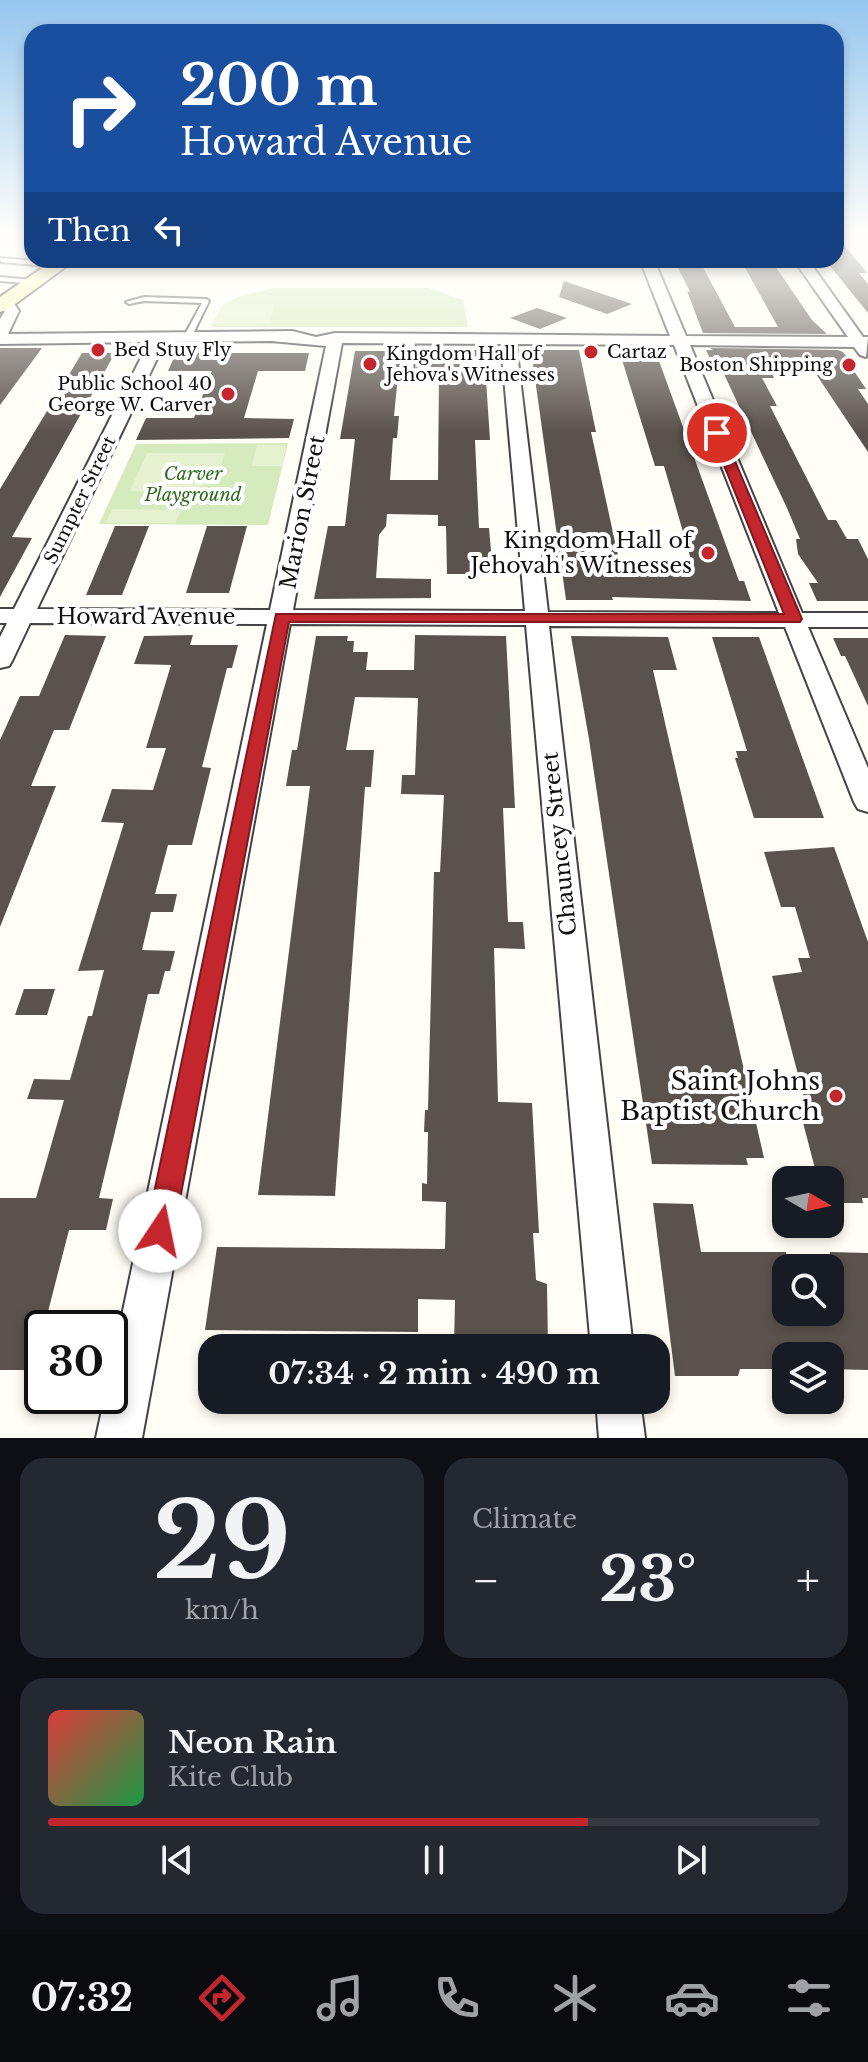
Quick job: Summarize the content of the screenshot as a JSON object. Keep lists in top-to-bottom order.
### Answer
{
  "streets": {
    "street": [
      "Sumpter Street",
      "Marion Street",
      "Howard Avenue",
      "Chauncey Street"
    ]
  },
  "crossings": [
    ["Sumpter Street", "Howard Avenue"],
    ["Marion Street", "Howard Avenue"],
    ["Howard Avenue", "Chauncey Street"]
  ],
  "parks": ["Carver Playground"],
  "places": [
    "Bed Stuy Fly",
    "Cartaz",
    "Kingdom Hall of Jehova's Witnesses",
    "Boston Shipping",
    "Public School 40 George W. Carver",
    "Kingdom Hall of Jehovah's Witnesses",
    "Saint Johns Baptist Church"
  ],
  "north": "right",
  "page": {
    "turn": ["200 m", "Howard Avenue"],
    "then": "Then",
    "limit": "30",
    "trip": "07:34 · 2 min · 490 m",
    "tile": [
      ["29", "km/h"],
      "Climate"
    ],
    "heat": ["−", "23°", "+"],
    "song": ["Neon Rain", "Kite Club"],
    "tabs": "07:32"
  }
}
